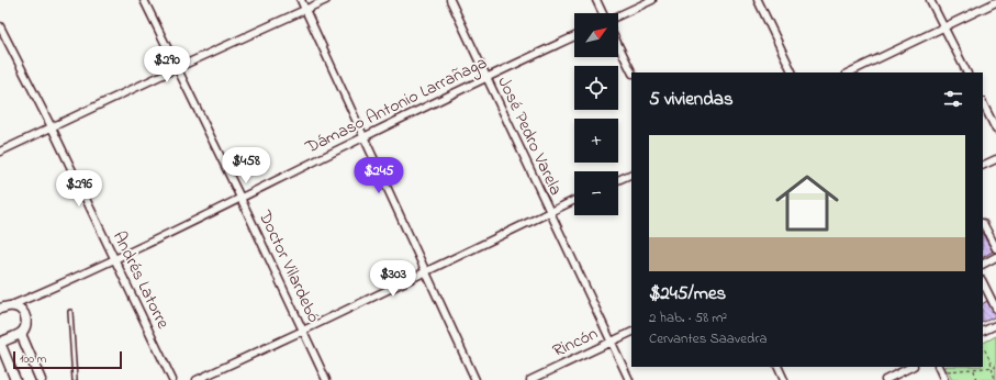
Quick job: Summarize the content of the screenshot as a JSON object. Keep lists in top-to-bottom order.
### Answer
{
  "streets": {
    "street": [
      "Dámaso Antonio Larrañaga",
      "José Pedro Varela",
      "Doctor Vilardebó",
      "Andrés Latorre",
      "Rincón"
    ]
  },
  "crossings": [
    ["Dámaso Antonio Larrañaga", "José Pedro Varela"],
    ["Dámaso Antonio Larrañaga", "Doctor Vilardebó"],
    ["Dámaso Antonio Larrañaga", "Andrés Latorre"],
    ["José Pedro Varela", "Rincón"]
  ],
  "scale_bar": "100 m",
  "north": "top right",
  "page": {
    "map_buttons": ["+", "−"],
    "price": [
      "$290",
      "$458",
      "$245",
      "$296",
      "$303"
    ],
    "heading": "5 viviendas",
    "list": [
      {
        "name": "$245/mes",
        "note": "2 hab. · 58 m² · Cervantes Saavedra"
      }
    ],
    "scale": "100 m"
  }
}
